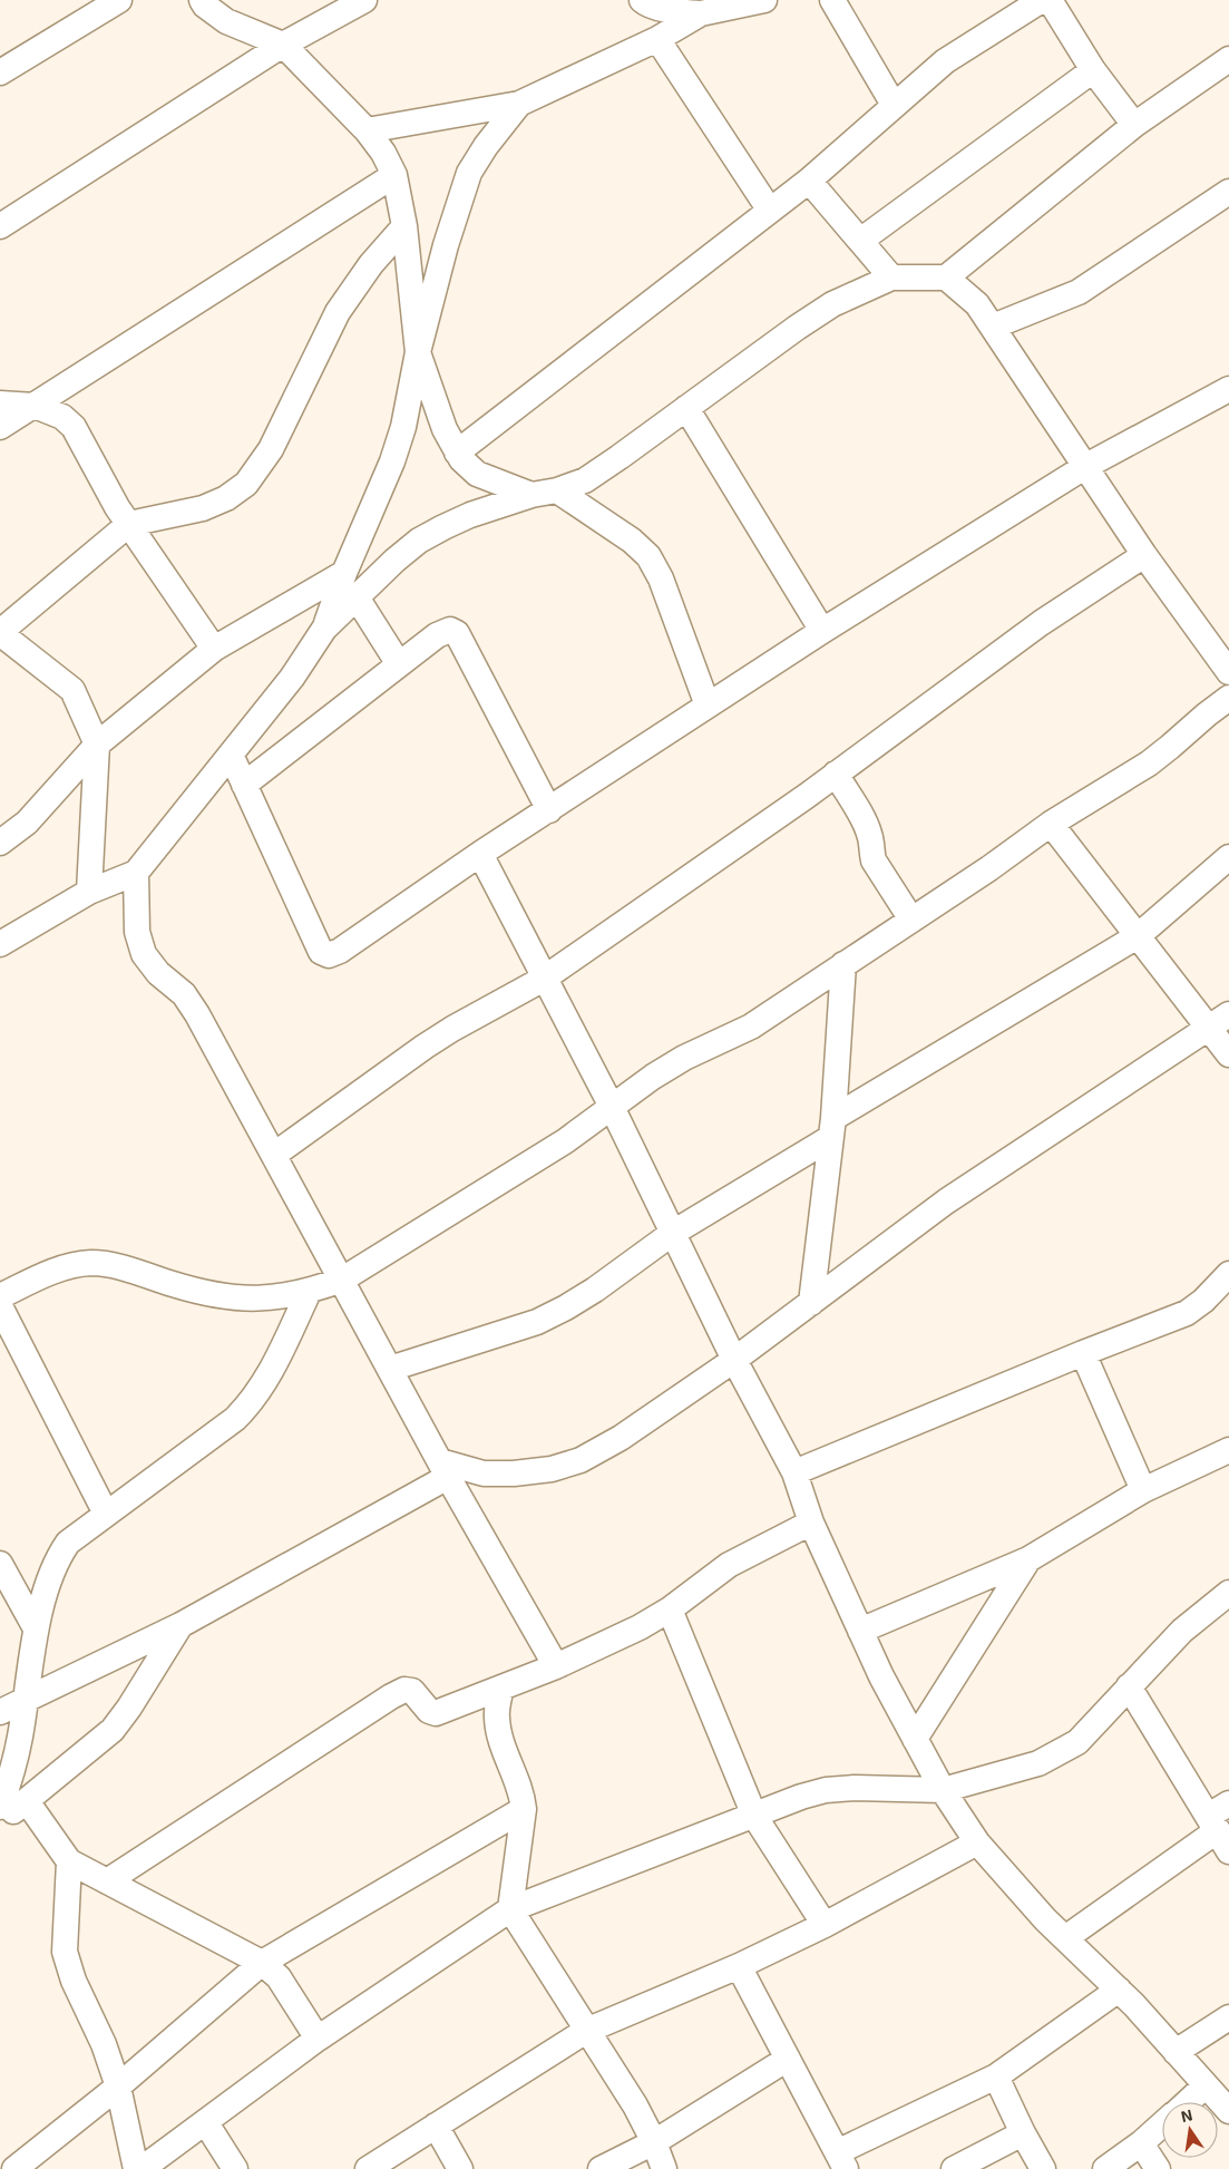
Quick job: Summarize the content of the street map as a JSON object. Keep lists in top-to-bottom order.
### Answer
{
  "north": "top"
}
